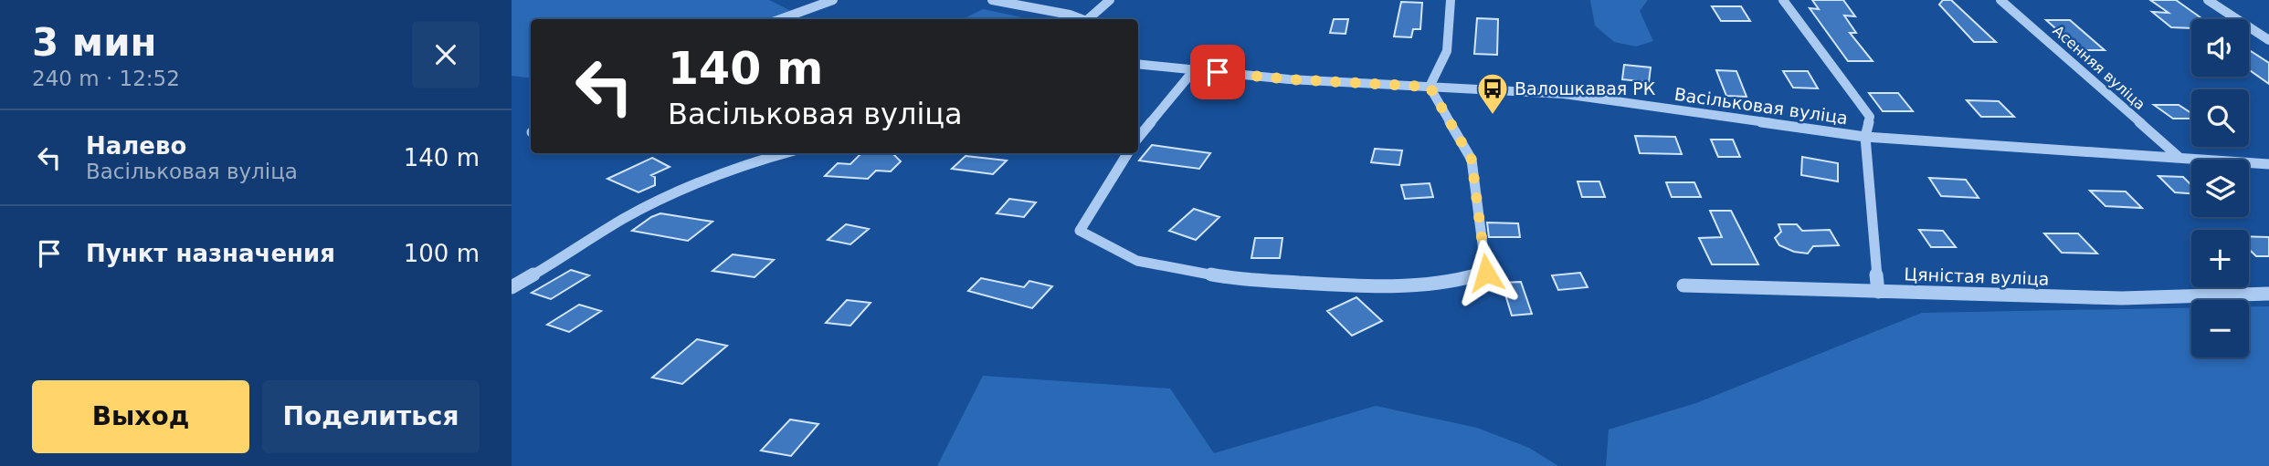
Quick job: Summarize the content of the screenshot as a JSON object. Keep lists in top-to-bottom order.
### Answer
{
  "streets": {
    "street": ["Асенняя вуліца", "Васільковая вуліца", "Цяністая вуліца"]
  },
  "crossings": [
    ["Асенняя вуліца", "Васільковая вуліца"]
  ],
  "places": {
    "bus stop": ["Валошкавая РК"]
  },
  "page": {
    "heading": ["3 мин", "240 m · 12:52"],
    "map_buttons": ["+", "−"],
    "turn": ["140 m", "Васільковая вуліца"],
    "list": [
      {
        "name": "Налево",
        "note": "Васільковая вуліца",
        "value": "140 m"
      },
      {
        "name": "Пункт назначения",
        "value": "100 m"
      }
    ],
    "buttons": ["Выход", "Поделиться"]
  }
}
